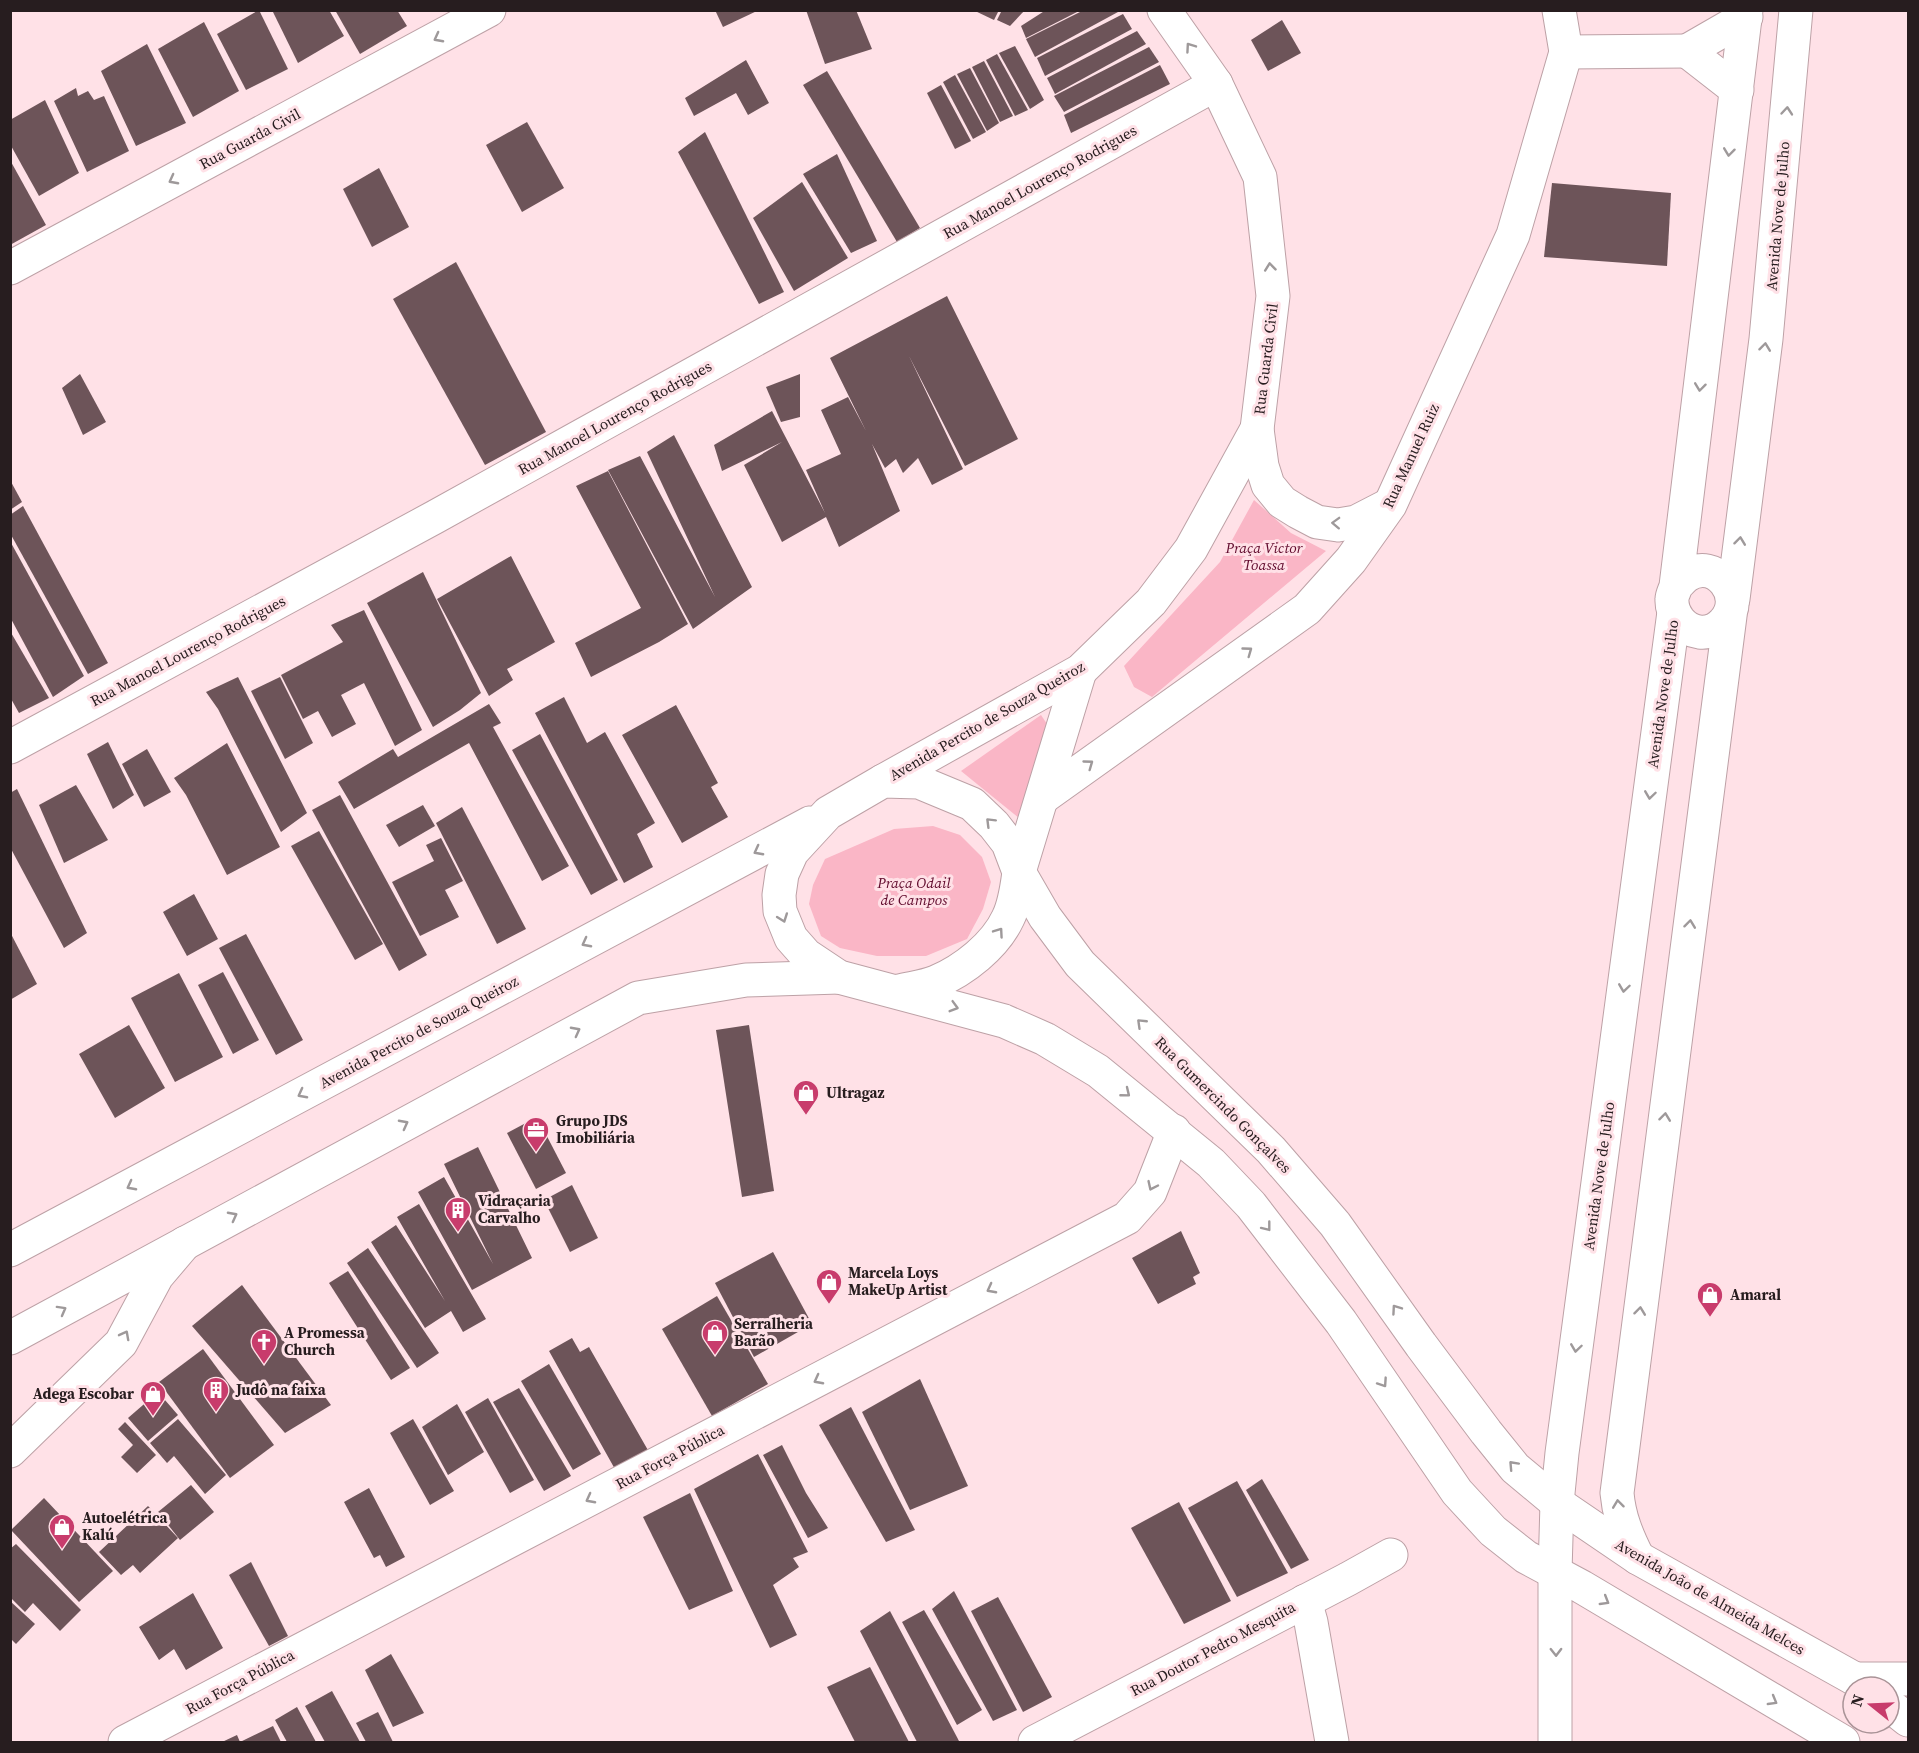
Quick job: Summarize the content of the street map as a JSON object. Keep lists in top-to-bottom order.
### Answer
{
  "streets": {
    "street": [
      "Rua Guarda Civil",
      "Rua Manoel Lourenço Rodrigues",
      "Avenida Nove de Julho",
      "Rua Manuel Ruiz",
      "Avenida Percito de Souza Queiroz",
      "Rua Gumercindo Gonçalves",
      "Rua Força Pública",
      "Avenida João de Almeida Melces",
      "Rua Doutor Pedro Mesquita"
    ]
  },
  "crossings": [
    ["Rua Guarda Civil", "Rua Manoel Lourenço Rodrigues"],
    ["Rua Guarda Civil", "Rua Manuel Ruiz"],
    ["Rua Guarda Civil", "Avenida Percito de Souza Queiroz"],
    ["Avenida Nove de Julho", "Rua Gumercindo Gonçalves"],
    ["Avenida Nove de Julho", "Avenida João de Almeida Melces"],
    ["Avenida Percito de Souza Queiroz", "Rua Gumercindo Gonçalves"],
    ["Rua Gumercindo Gonçalves", "Avenida João de Almeida Melces"]
  ],
  "one_way": ["Rua Manuel Ruiz", "Rua Força Pública"],
  "parks": ["Praça Victor Toassa", "Praça Odail de Campos"],
  "places": {
    "shop": [
      "Ultragaz",
      "Marcela Loys MakeUp Artist",
      "Amaral",
      "Serralheria Barão",
      "Adega Escobar",
      "Autoelétrica Kalú"
    ],
    "office": ["Grupo JDS Imobiliária"],
    "building": ["Vidraçaria Carvalho", "Judô na faixa"],
    "church": ["A Promessa Church"]
  },
  "north": "left"
}
